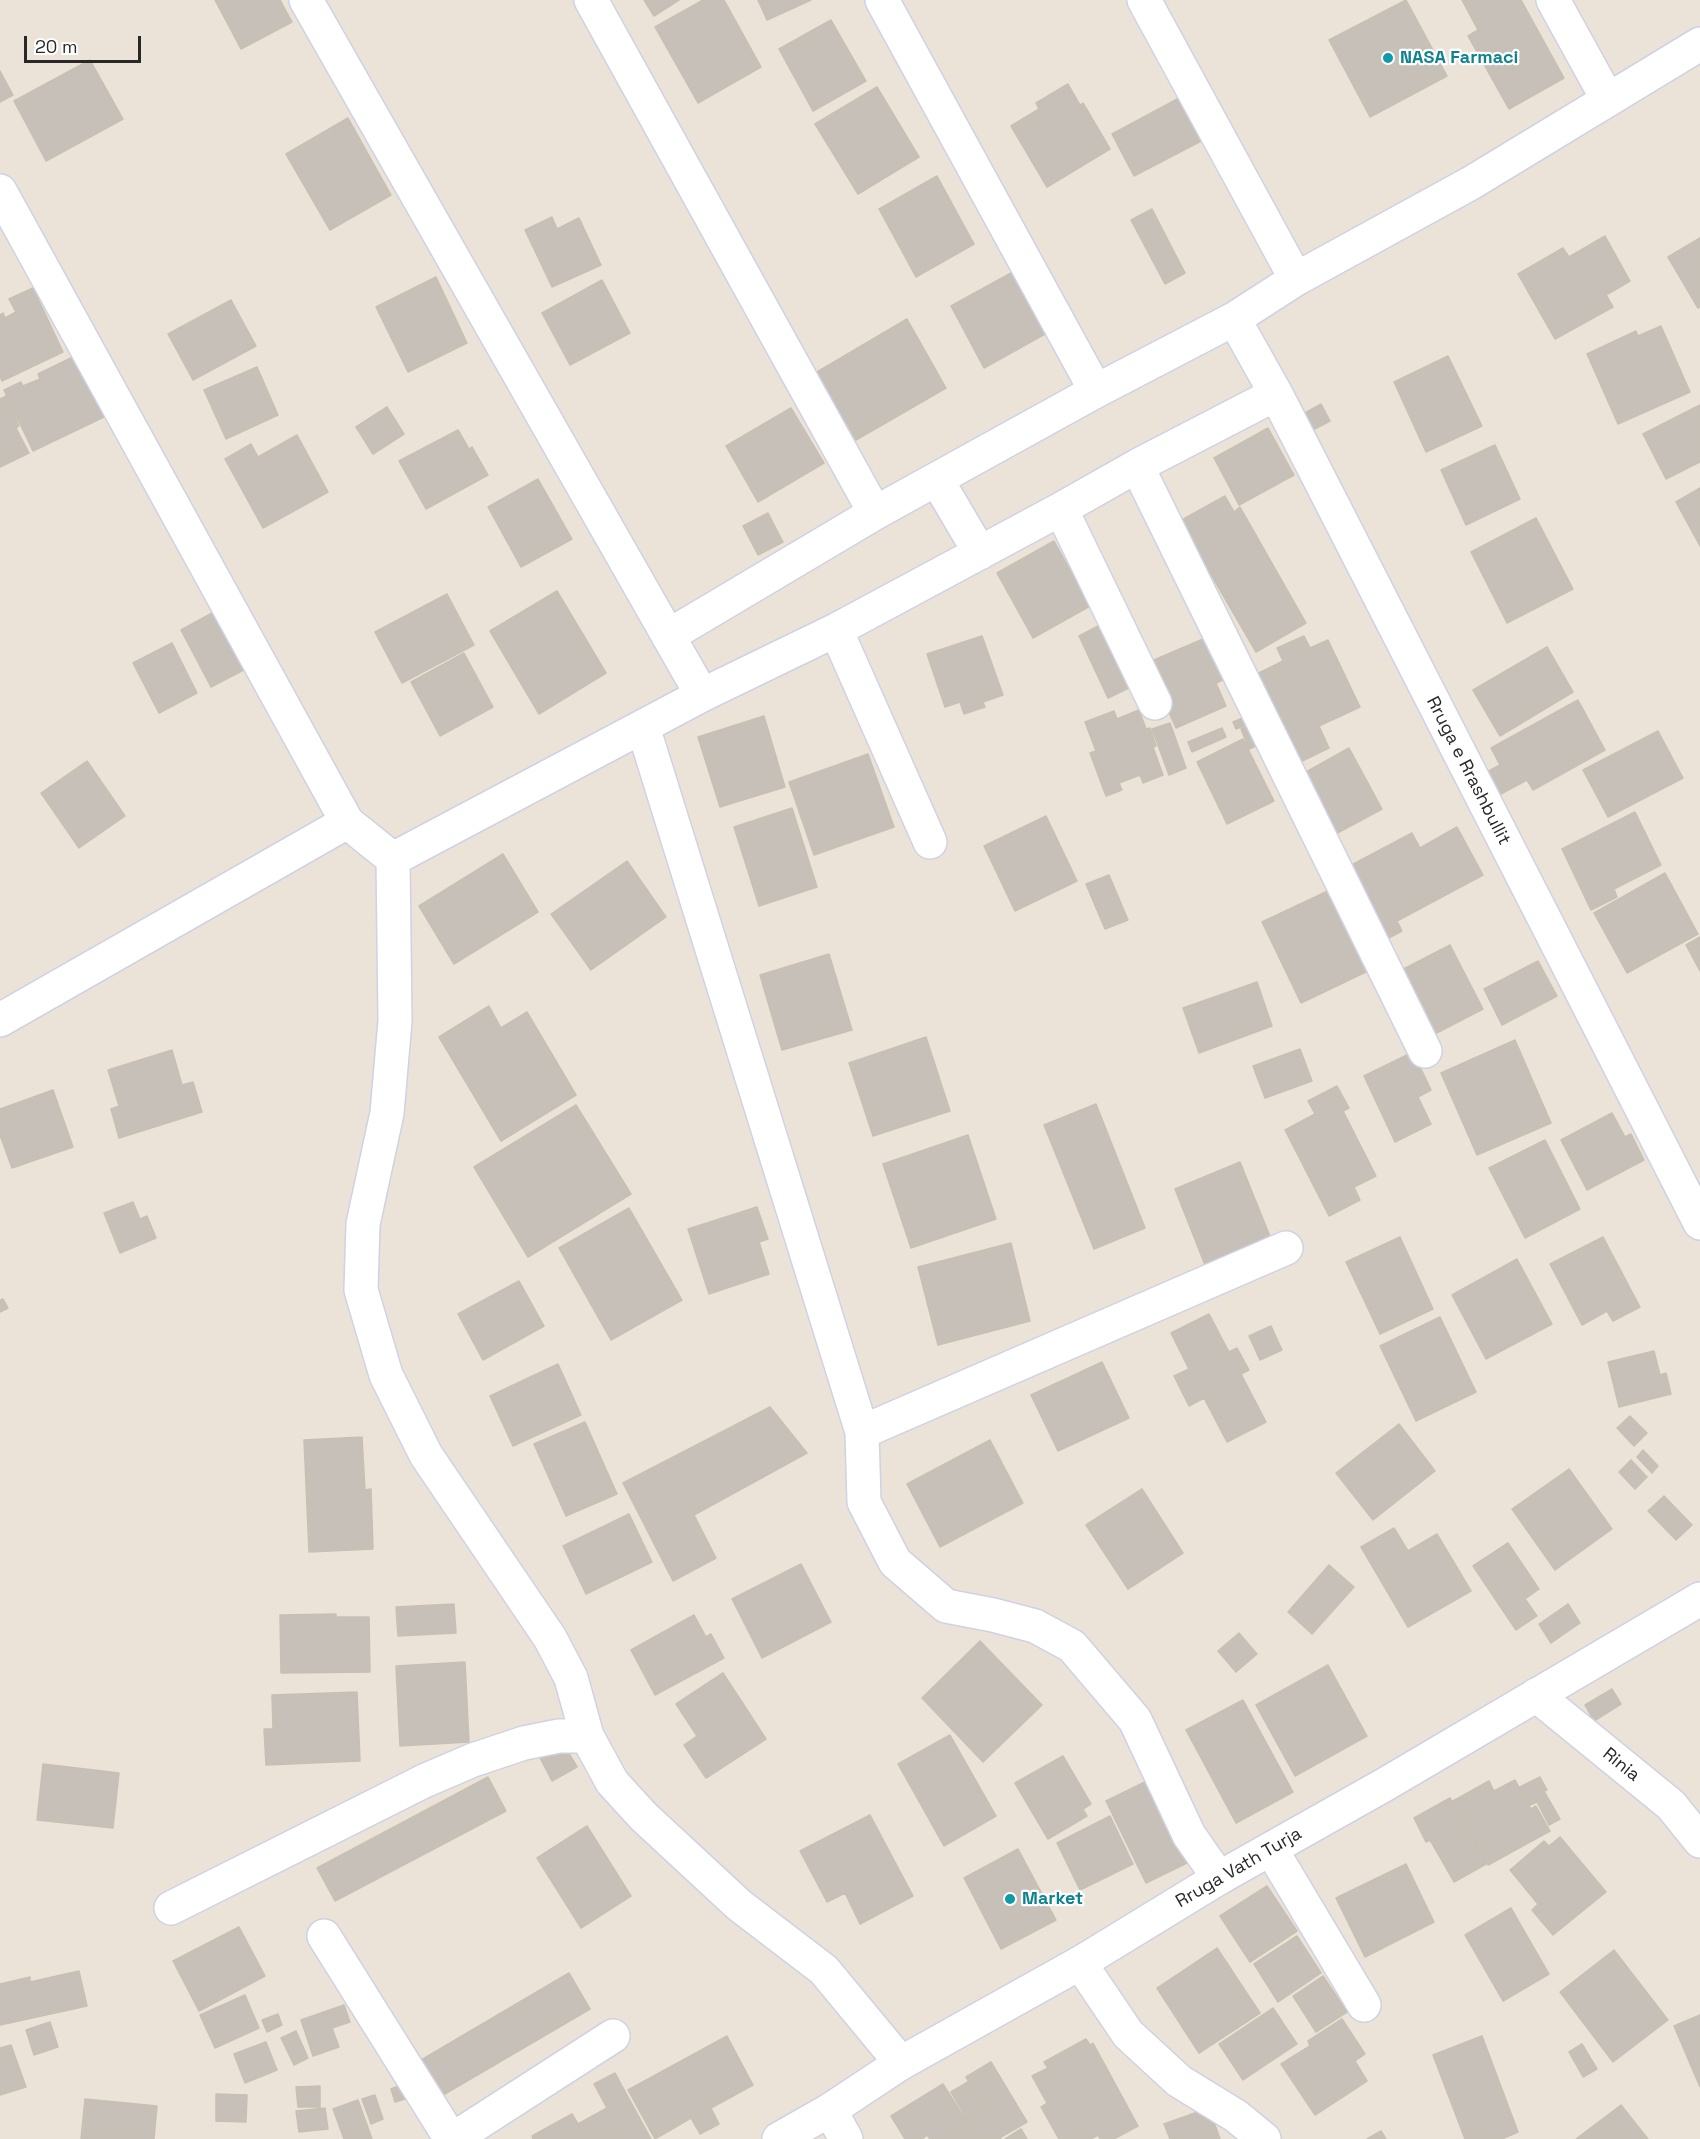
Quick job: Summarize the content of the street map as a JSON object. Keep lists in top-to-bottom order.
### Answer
{
  "streets": {
    "street": ["Rruga e Rrashbullit", "Rinia", "Rruga Vath Turja"]
  },
  "crossings": [
    ["Rinia", "Rruga Vath Turja"]
  ],
  "places": ["NASA Farmaci", "Market"],
  "scale_bar": "20 m"
}
